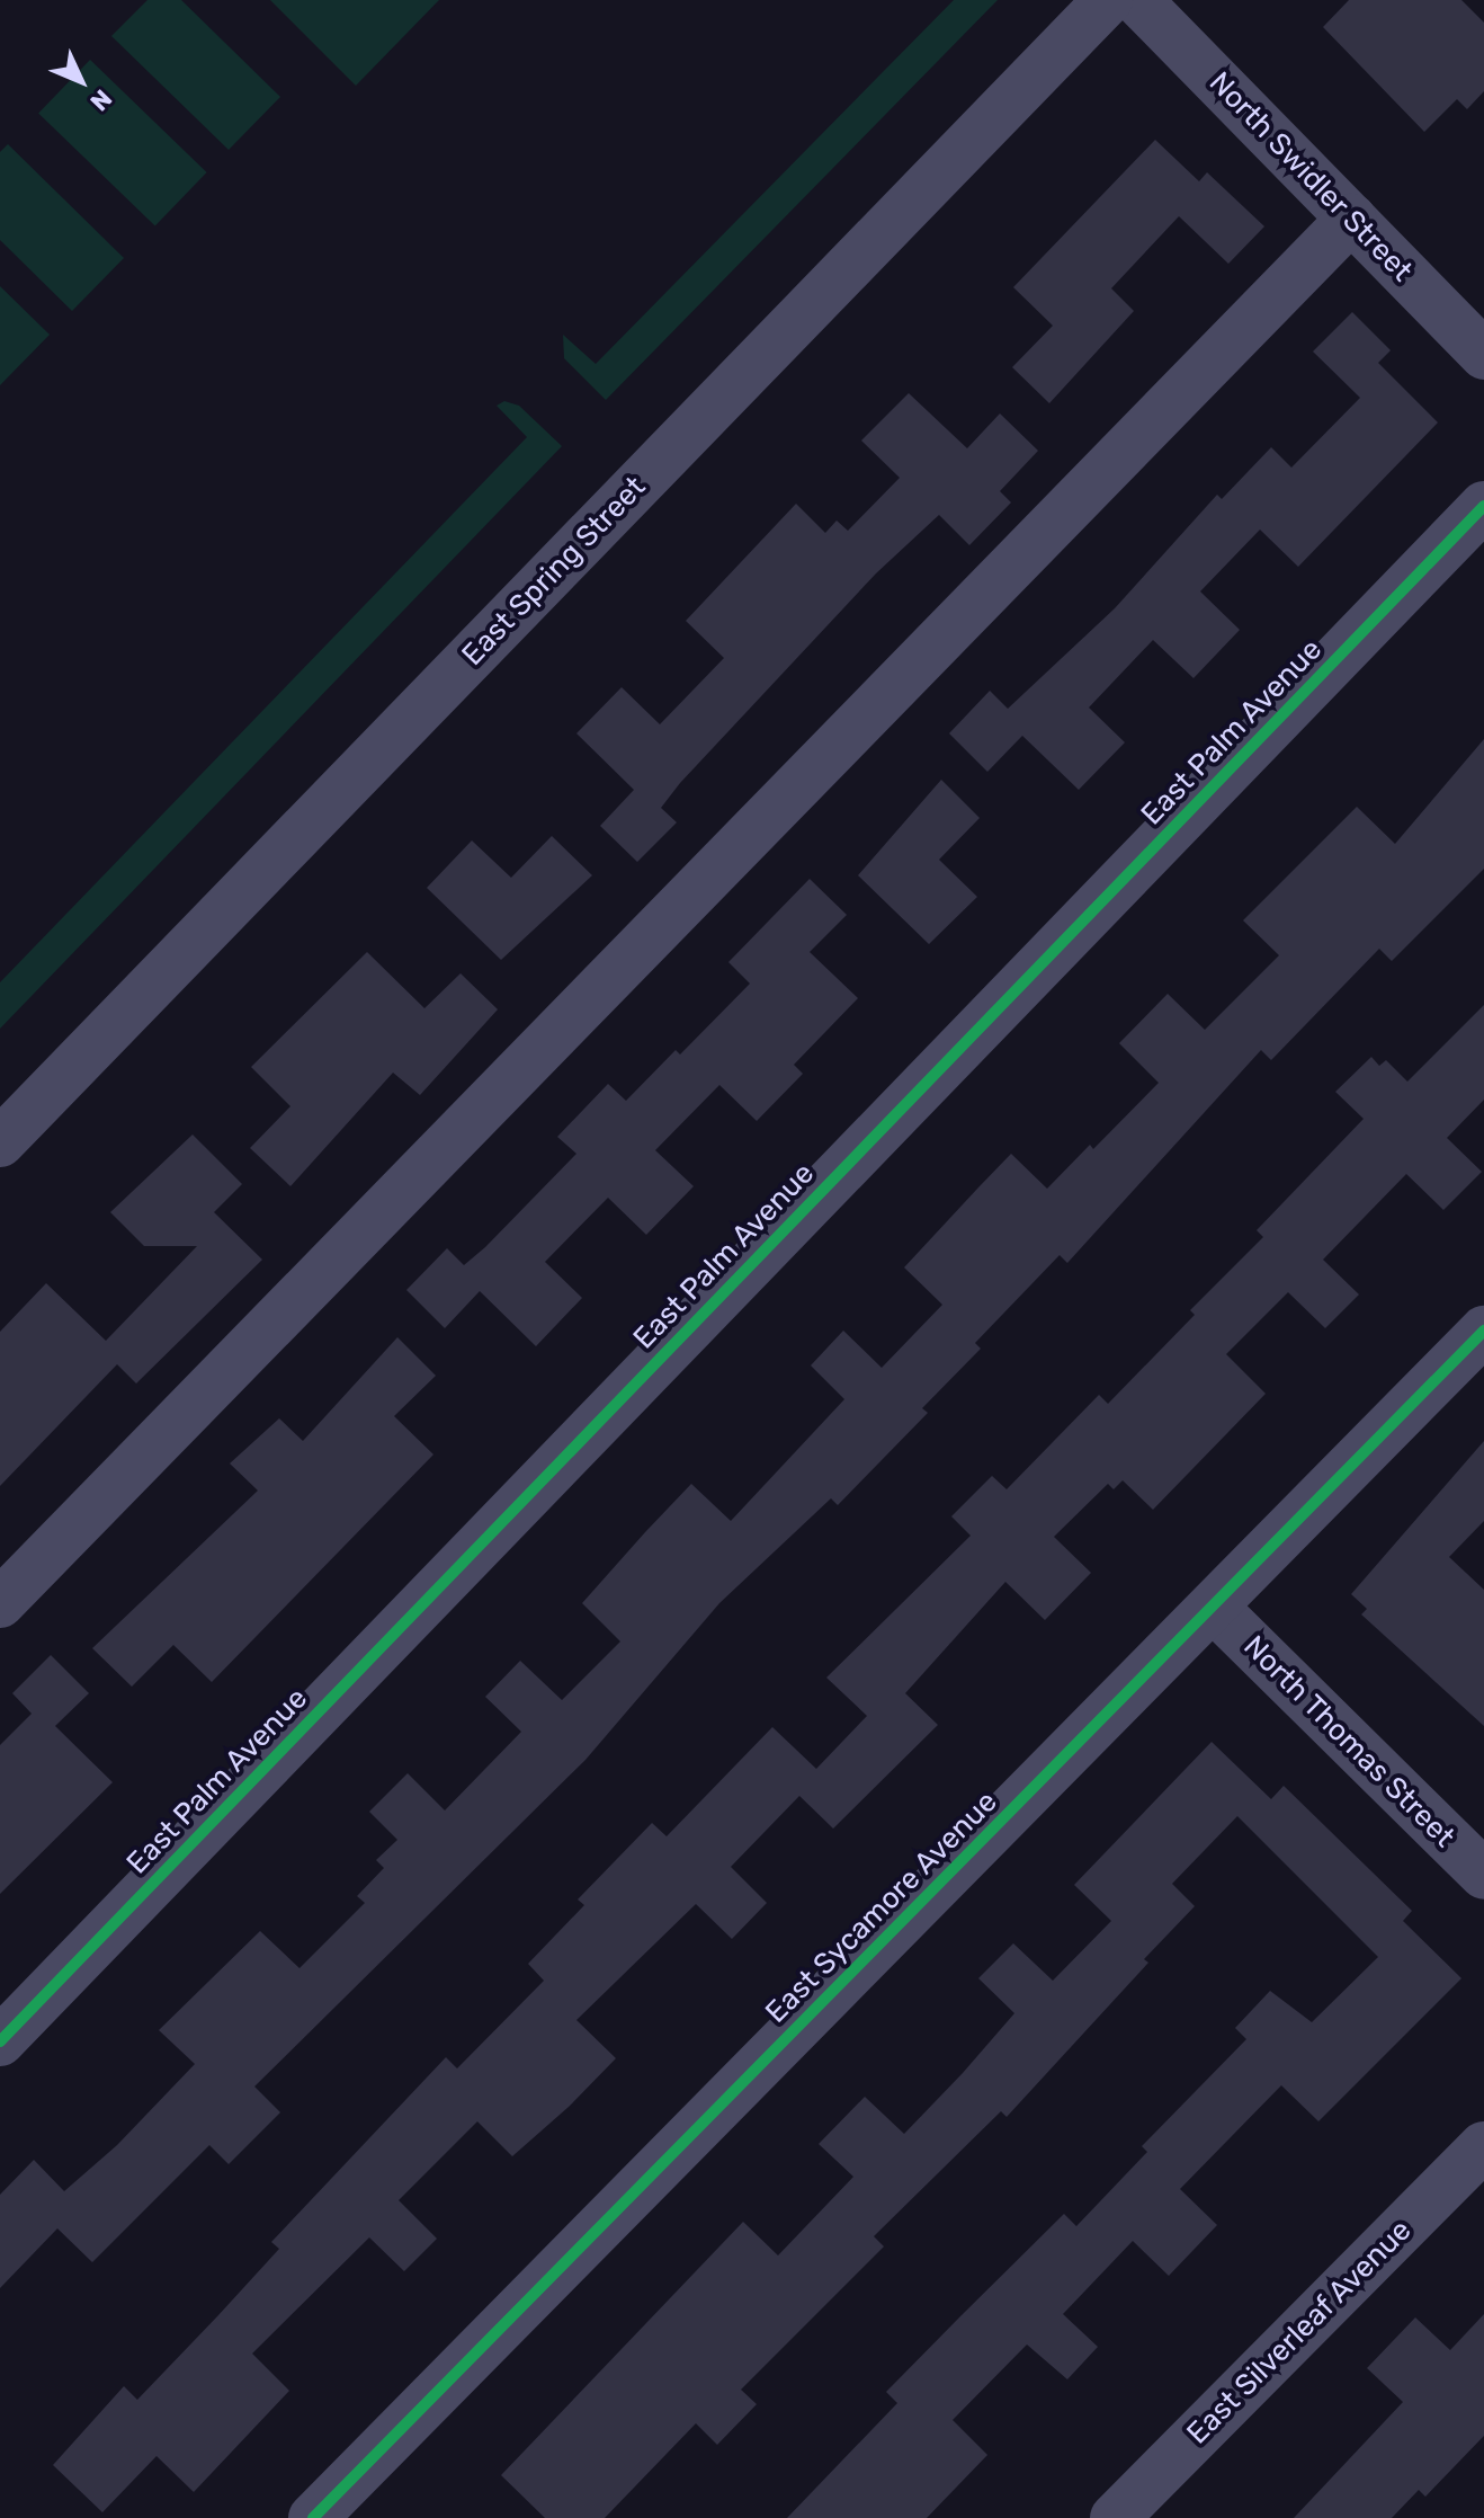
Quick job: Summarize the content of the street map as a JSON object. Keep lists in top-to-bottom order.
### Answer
{
  "streets": {
    "street": [
      "North Swidler Street",
      "East Spring Street",
      "East Palm Avenue",
      "North Thomas Street",
      "East Sycamore Avenue",
      "East Silverleaf Avenue"
    ]
  },
  "crossings": [
    ["North Thomas Street", "East Sycamore Avenue"]
  ],
  "north": "bottom right"
}
